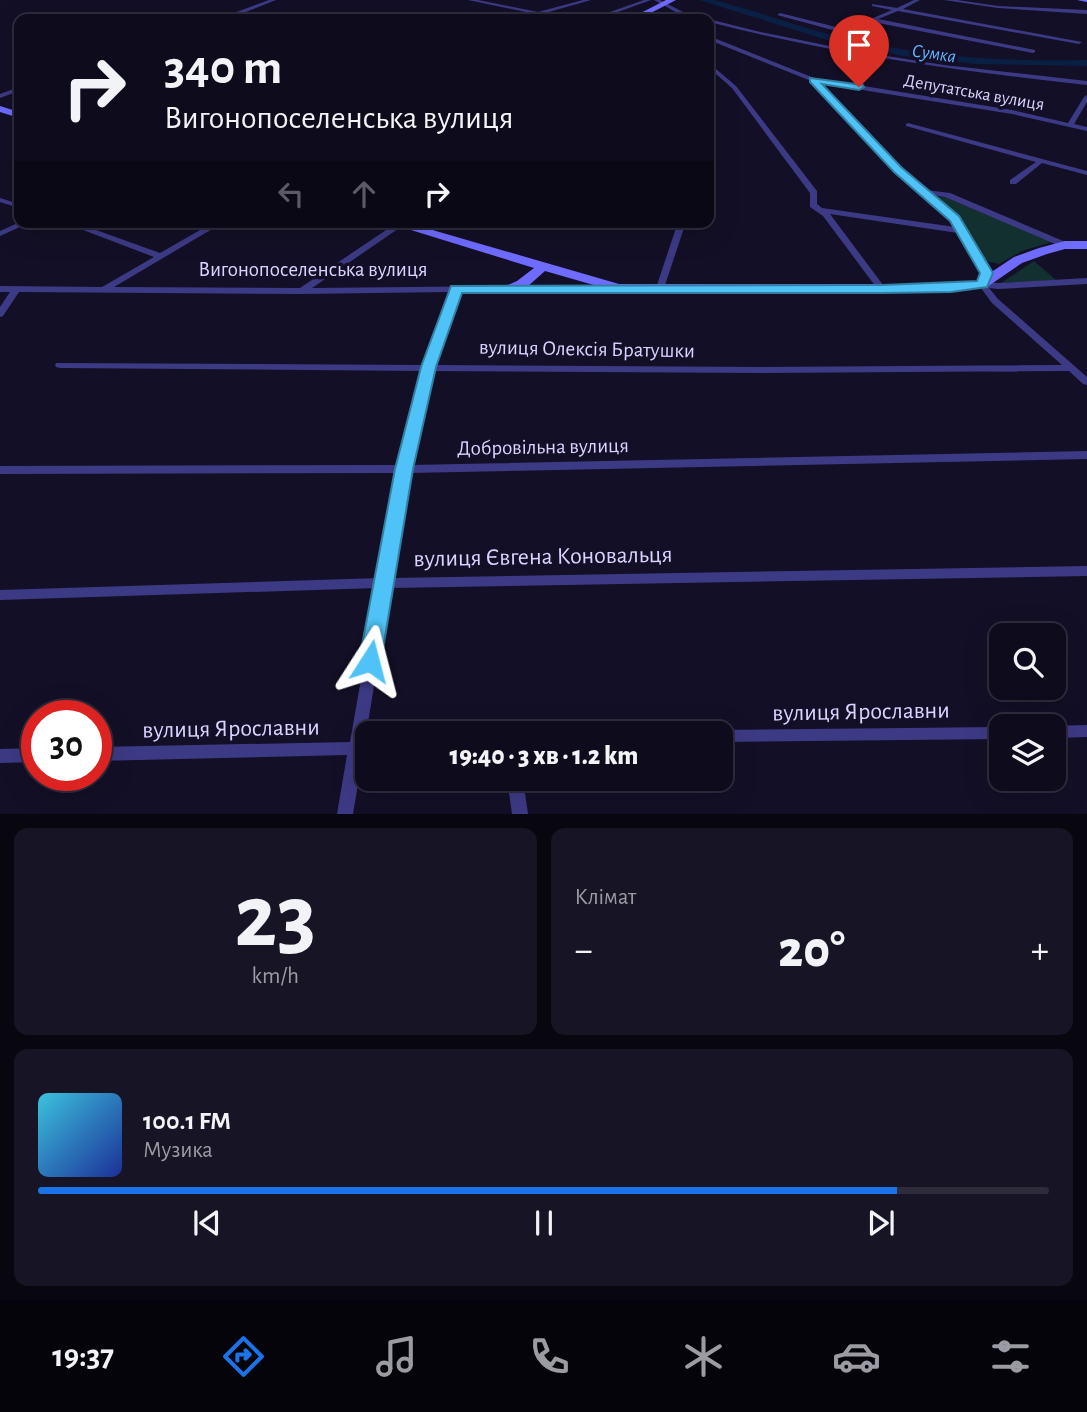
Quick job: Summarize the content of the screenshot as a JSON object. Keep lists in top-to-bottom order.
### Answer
{
  "streets": {
    "main road": ["Вигонопоселенська вулиця"],
    "street": [
      "Депутатська вулиця",
      "вулиця Олексія Братушки",
      "Добровільна вулиця",
      "вулиця Євгена Коновальця",
      "вулиця Ярославни"
    ]
  },
  "water": ["Сумка"],
  "page": {
    "turn": ["340 m", "Вигонопоселенська вулиця"],
    "limit": "30",
    "trip": "19:40 · 3 хв · 1.2 km",
    "tile": [
      ["23", "km/h"],
      "Клімат"
    ],
    "heat": ["−", "20°", "+"],
    "song": ["100.1 FM", "Музика"],
    "tabs": "19:37"
  }
}
